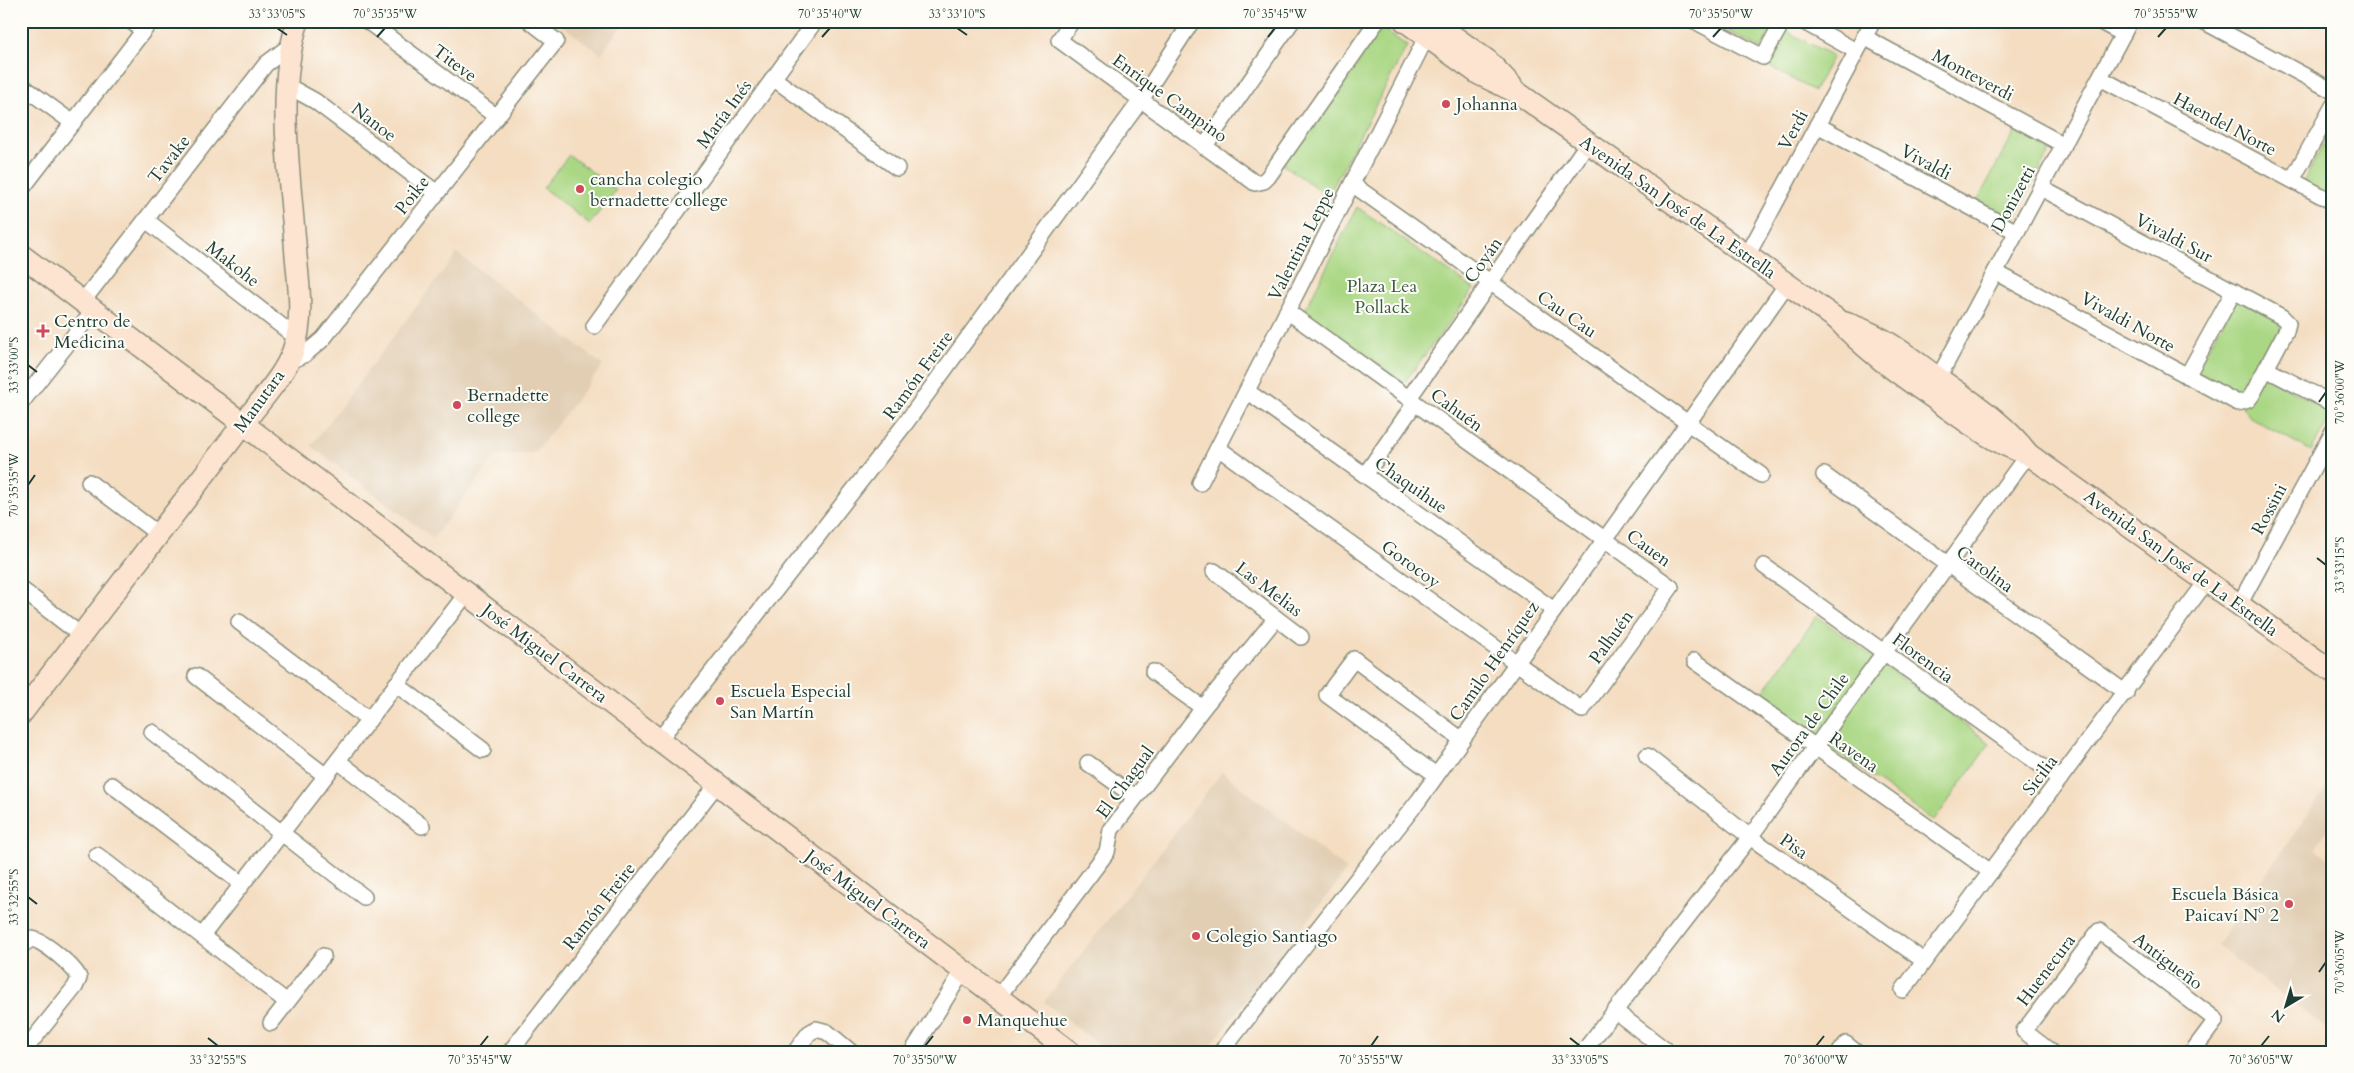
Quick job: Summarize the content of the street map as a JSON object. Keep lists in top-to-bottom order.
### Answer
{
  "streets": {
    "main road": ["Avenida San José de La Estrella", "Manutara", "José Miguel Carrera"],
    "street": [
      "Titeve",
      "Monteverdi",
      "Enrique Campino",
      "María Inés",
      "Nanoe",
      "Haendel Norte",
      "Verdi",
      "Tavake",
      "Vivaldi",
      "Poike",
      "Donizetti",
      "Vivaldi Sur",
      "Valentina Leppe",
      "Coyán",
      "Makohe",
      "Cau Cau",
      "Vivaldi Norte",
      "Ramón Freire",
      "Cahuén",
      "Chaquihue",
      "Rossini",
      "Cauen",
      "Gorocoy",
      "Carolina",
      "Las Melias",
      "Palhuén",
      "Florencia",
      "Camilo Henríquez",
      "Aurora de Chile",
      "Ravena",
      "Sicilia",
      "El Chagual",
      "Pisa",
      "Antigueño",
      "Huenecura"
    ]
  },
  "crossings": [
    ["Titeve", "Poike"],
    ["Monteverdi", "Verdi"],
    ["Monteverdi", "Donizetti"],
    ["Enrique Campino", "Ramón Freire"],
    ["Nanoe", "Poike"],
    ["Nanoe", "Manutara"],
    ["Haendel Norte", "Donizetti"],
    ["Verdi", "Vivaldi"],
    ["Verdi", "Avenida San José de La Estrella"],
    ["Tavake", "Makohe"],
    ["Tavake", "Manutara"],
    ["Tavake", "José Miguel Carrera"],
    ["Vivaldi", "Donizetti"],
    ["Poike", "Manutara"],
    ["Donizetti", "Avenida San José de La Estrella"],
    ["Donizetti", "Vivaldi Sur"],
    ["Donizetti", "Vivaldi Norte"],
    ["Avenida San José de La Estrella", "Valentina Leppe"],
    ["Avenida San José de La Estrella", "Coyán"],
    ["Avenida San José de La Estrella", "Rossini"],
    ["Avenida San José de La Estrella", "Camilo Henríquez"],
    ["Avenida San José de La Estrella", "Aurora de Chile"],
    ["Avenida San José de La Estrella", "Sicilia"],
    ["Vivaldi Sur", "Vivaldi Norte"],
    ["Valentina Leppe", "Cau Cau"],
    ["Valentina Leppe", "Cahuén"],
    ["Valentina Leppe", "Chaquihue"],
    ["Valentina Leppe", "Gorocoy"],
    ["Coyán", "Cau Cau"],
    ["Coyán", "Cahuén"],
    ["Coyán", "Chaquihue"],
    ["Makohe", "Manutara"],
    ["Cau Cau", "Camilo Henríquez"],
    ["Ramón Freire", "José Miguel Carrera"],
    ["Manutara", "José Miguel Carrera"],
    ["Cahuén", "Cauen"],
    ["Cahuén", "Camilo Henríquez"],
    ["Chaquihue", "Camilo Henríquez"],
    ["Cauen", "Palhuén"],
    ["Cauen", "Camilo Henríquez"],
    ["Gorocoy", "Palhuén"],
    ["Gorocoy", "Camilo Henríquez"],
    ["Carolina", "Aurora de Chile"],
    ["Carolina", "Sicilia"],
    ["Las Melias", "El Chagual"],
    ["José Miguel Carrera", "El Chagual"],
    ["Florencia", "Aurora de Chile"],
    ["Florencia", "Sicilia"],
    ["Aurora de Chile", "Ravena"],
    ["Aurora de Chile", "Pisa"],
    ["Ravena", "Sicilia"],
    ["Sicilia", "Pisa"],
    ["Antigueño", "Huenecura"]
  ],
  "parks": ["Plaza Lea Pollack"],
  "places": {
    "other": [
      "Johanna",
      "cancha colegio bernadette college",
      "Bernadette college",
      "Escuela Especial San Martín",
      "Escuela Básica Paicaví Nº 2",
      "Colegio Santiago",
      "Manquehue"
    ],
    "health": ["Centro de Medicina"]
  },
  "north": "bottom left",
  "coordinates": [
    "33°33'05\"S",
    "70°35'35\"W",
    "70°35'40\"W",
    "33°33'10\"S",
    "70°35'45\"W",
    "70°35'50\"W",
    "70°35'55\"W",
    "33°33'00\"S",
    "70°36'00\"W",
    "33°33'15\"S",
    "33°32'55\"S",
    "70°36'05\"W"
  ]
}
